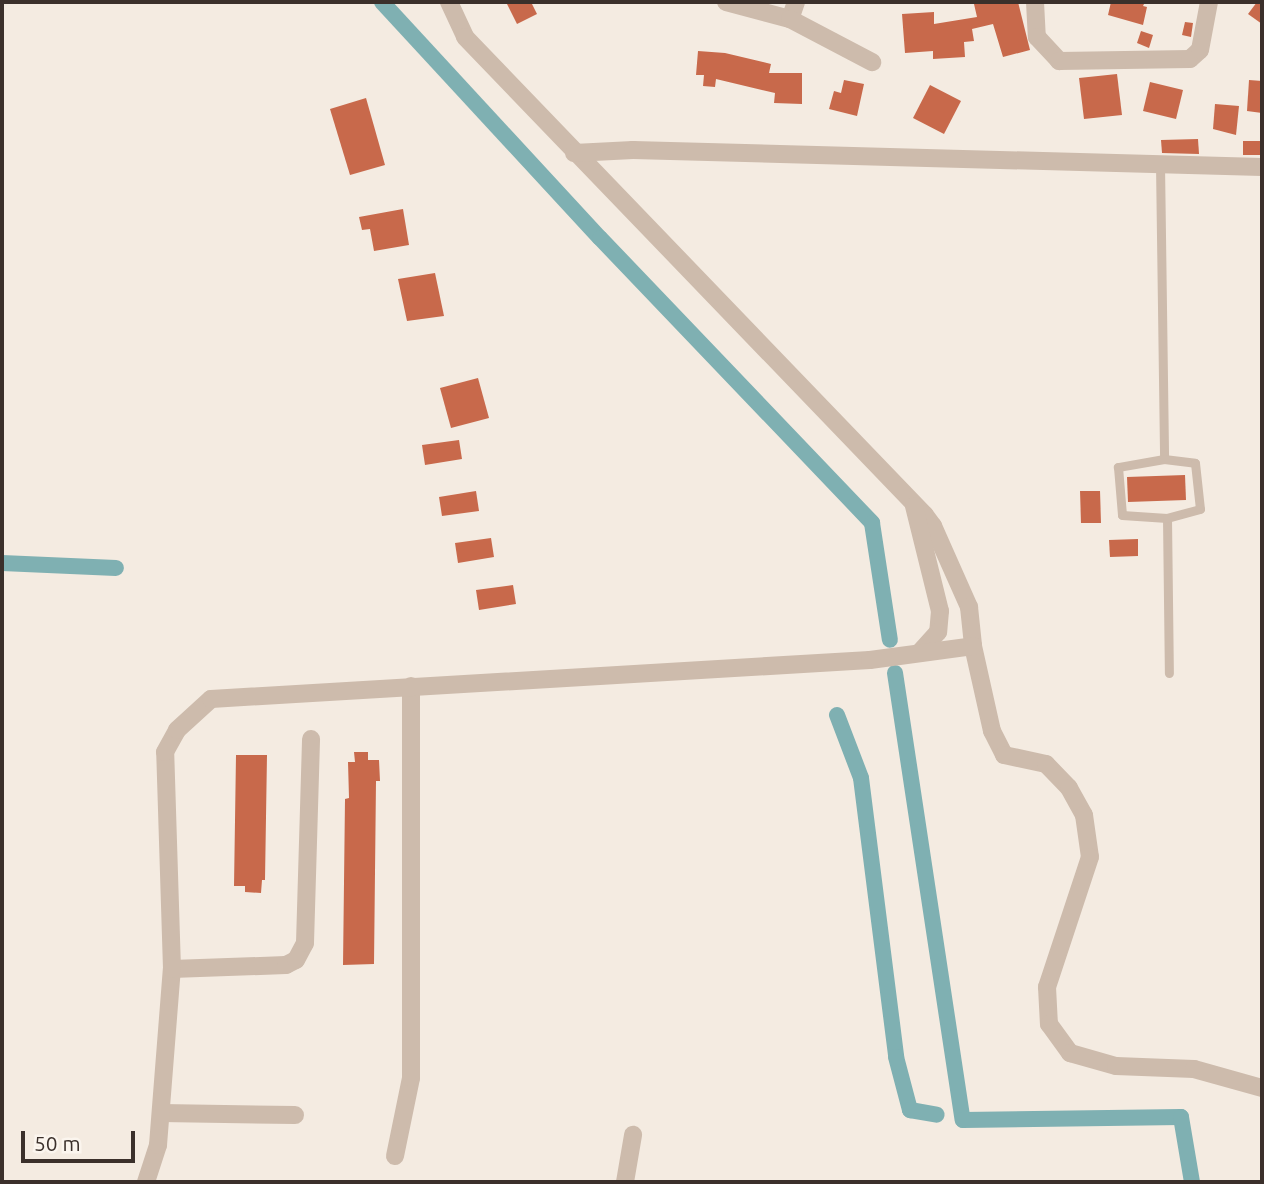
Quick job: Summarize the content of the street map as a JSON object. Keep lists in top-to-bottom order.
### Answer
{
  "scale_bar": "50 m"
}
